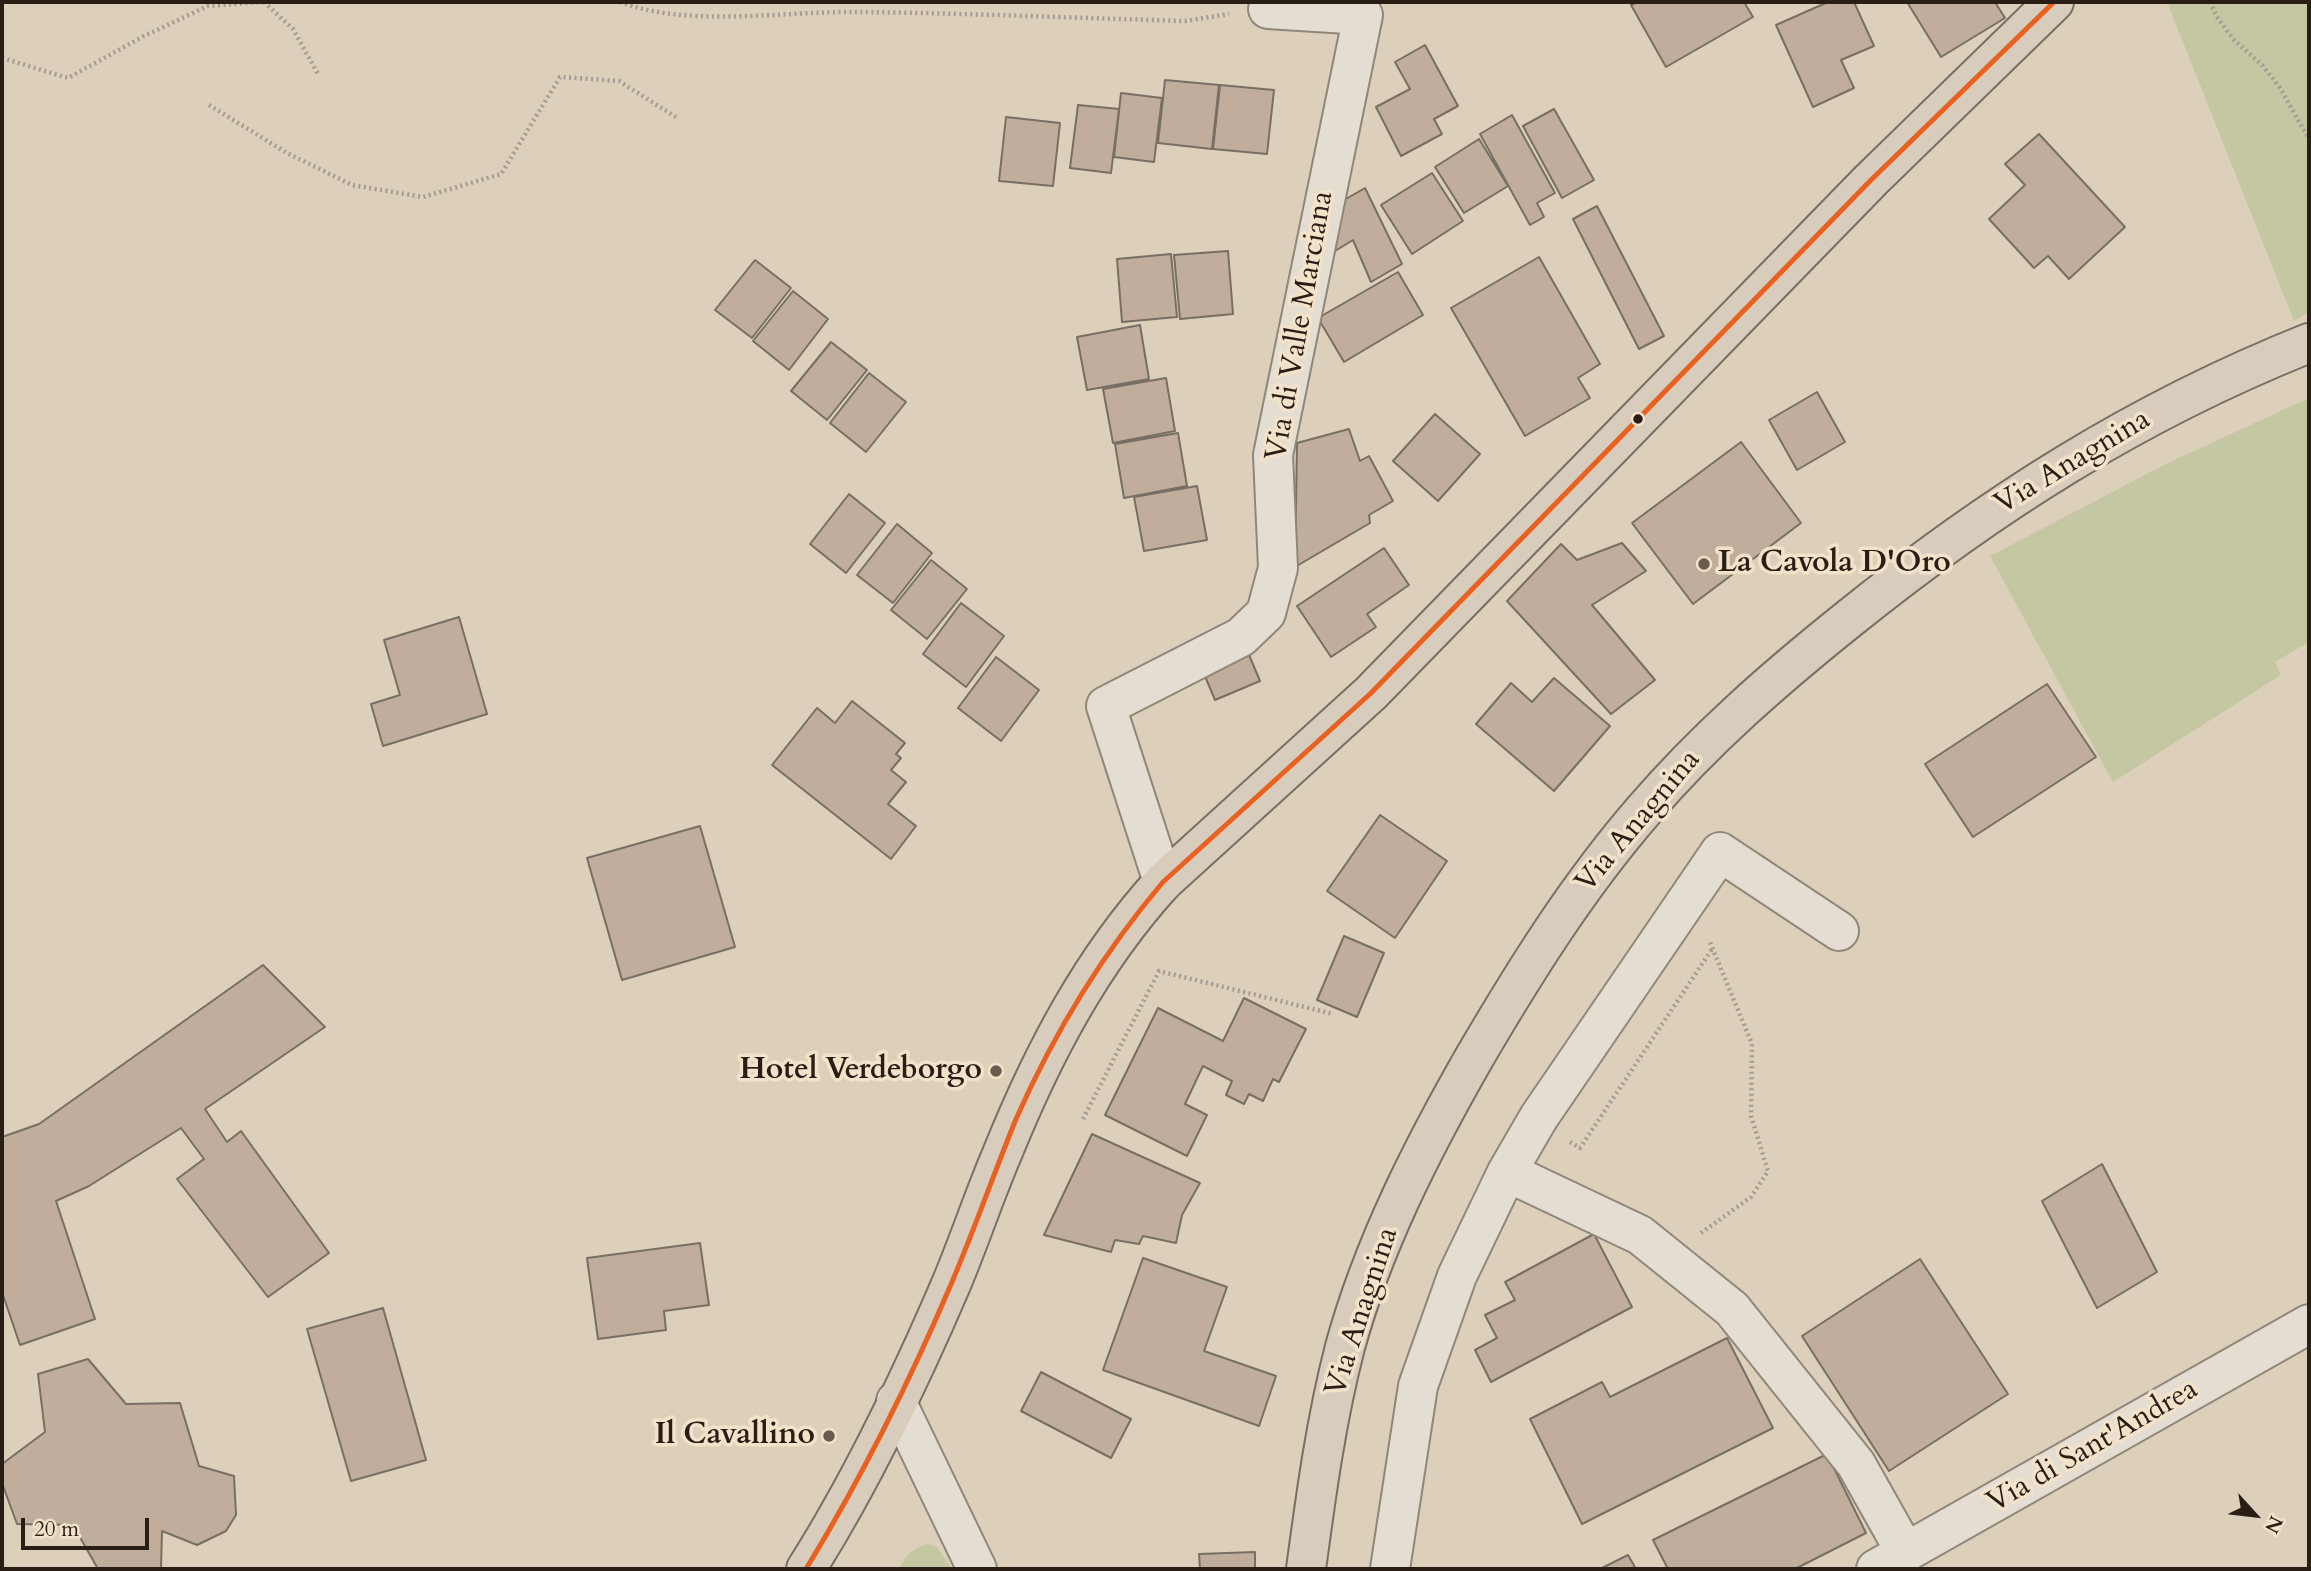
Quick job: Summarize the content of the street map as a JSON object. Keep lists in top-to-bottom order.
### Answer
{
  "streets": {
    "main road": ["Via Anagnina"],
    "street": ["Via di Valle Marciana", "Via di Sant'Andrea"]
  },
  "places": ["La Cavola D'Oro", "Hotel Verdeborgo", "Il Cavallino"],
  "scale_bar": "20 m",
  "north": "bottom right"
}
